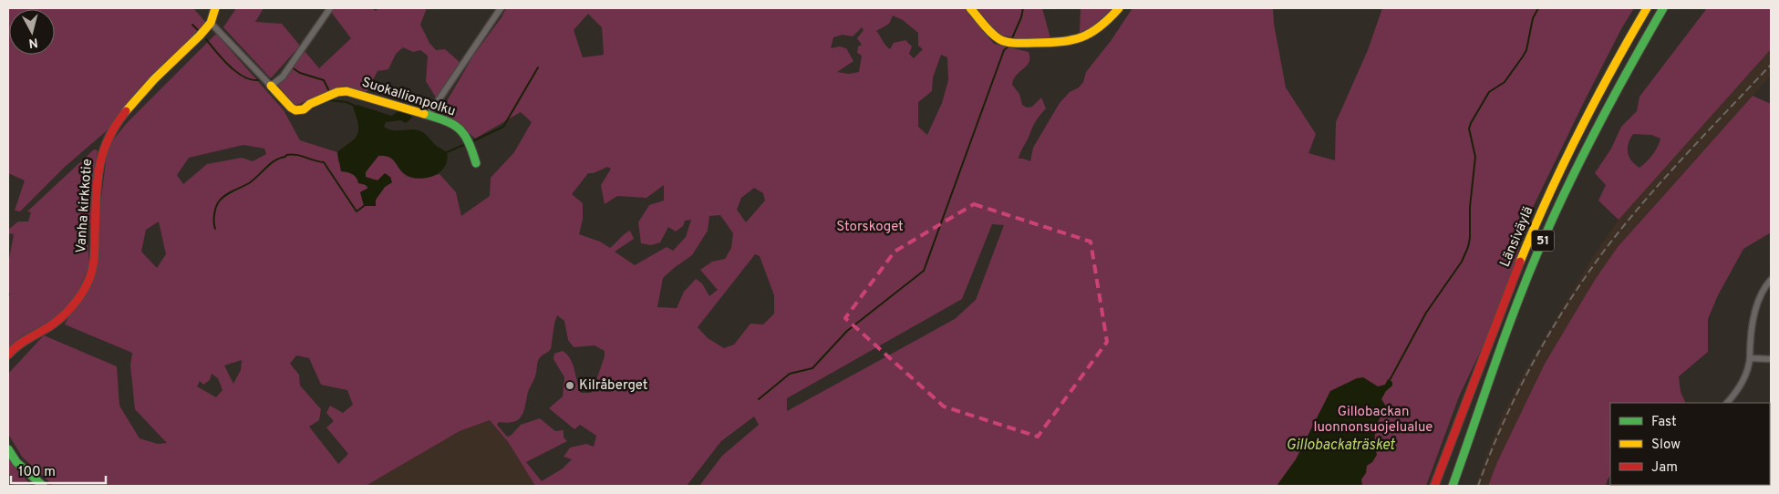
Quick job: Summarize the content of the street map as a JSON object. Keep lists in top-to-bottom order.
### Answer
{
  "streets": {
    "main road": [
      "Suokallionpolku",
      "Vanha kirkkotie",
      "Länsiväylä",
      "51"
    ]
  },
  "water": ["Gillobackaträsket"],
  "parks": ["Storskoget", "Gillobackan luonnonsuojelualue"],
  "places": ["Kilråberget"],
  "legend": ["Fast", "Slow", "Jam"],
  "scale_bar": "100 m",
  "north": "bottom"
}
